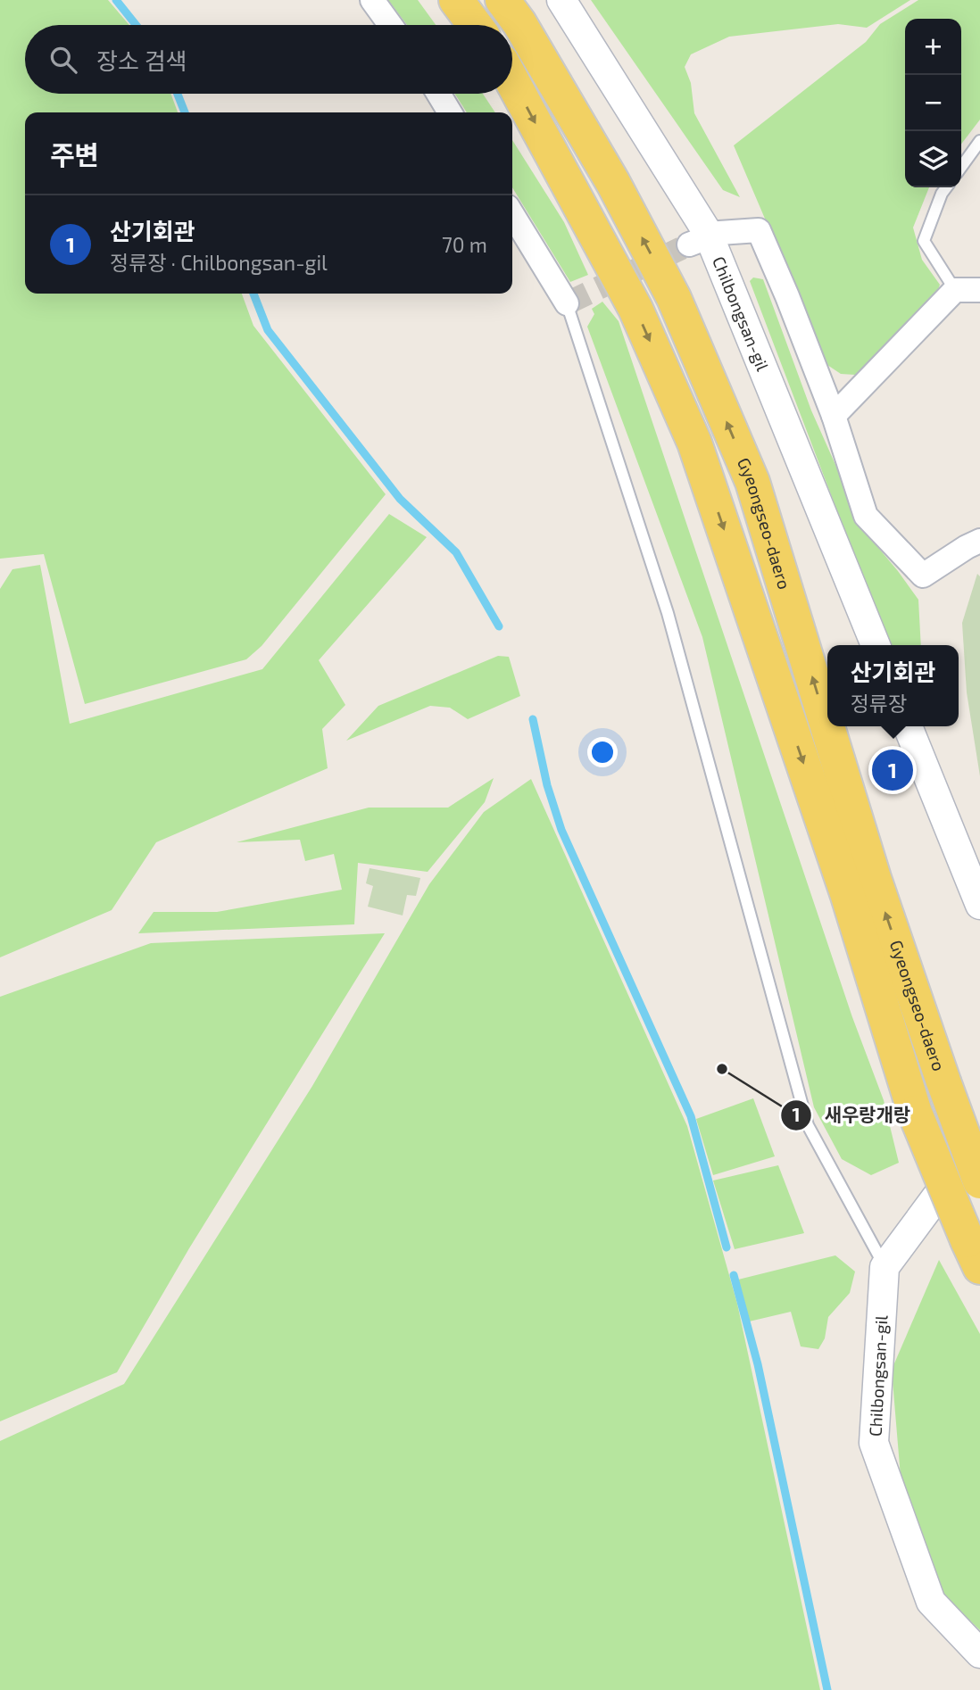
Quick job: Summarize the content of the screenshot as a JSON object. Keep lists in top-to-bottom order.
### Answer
{
  "streets": {
    "main road": ["Gyeongseo-daero"],
    "street": ["Chilbongsan-gil"]
  },
  "places": ["새우랑개랑"],
  "page": {
    "map_buttons": ["+", "−"],
    "search": "장소 검색",
    "heading": "주변",
    "list": [
      {
        "mark": "1",
        "name": "산기회관",
        "note": "정류장 · Chilbongsan-gil",
        "value": "70 m"
      }
    ],
    "popup": ["산기회관", "정류장"],
    "pins": "1"
  }
}
